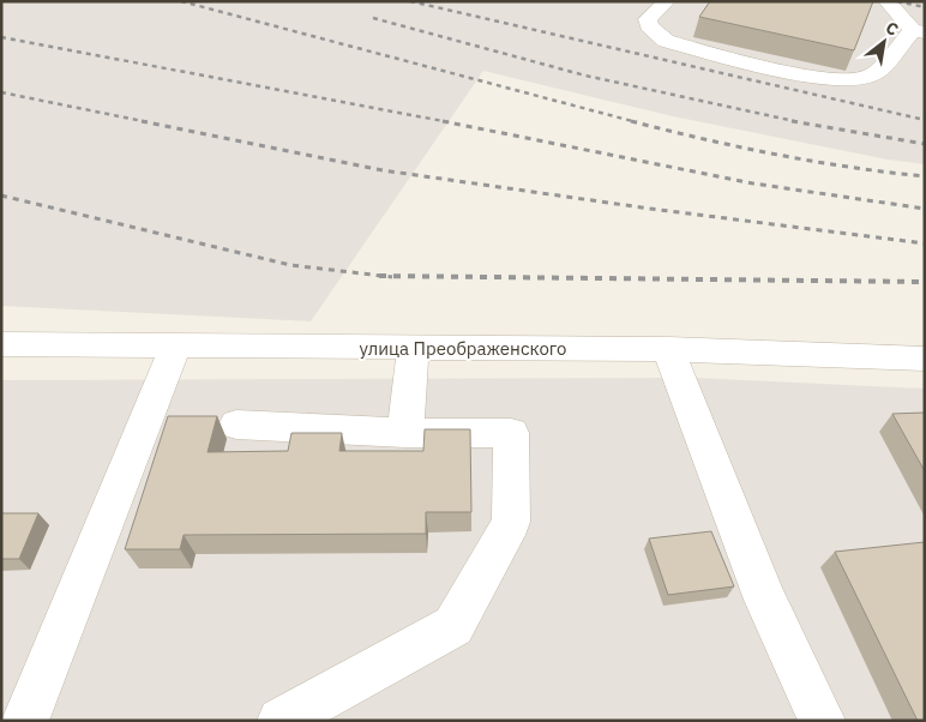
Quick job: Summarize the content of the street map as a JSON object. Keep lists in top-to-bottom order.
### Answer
{
  "streets": {
    "street": ["улица Преображенского"]
  },
  "north": "top right"
}
